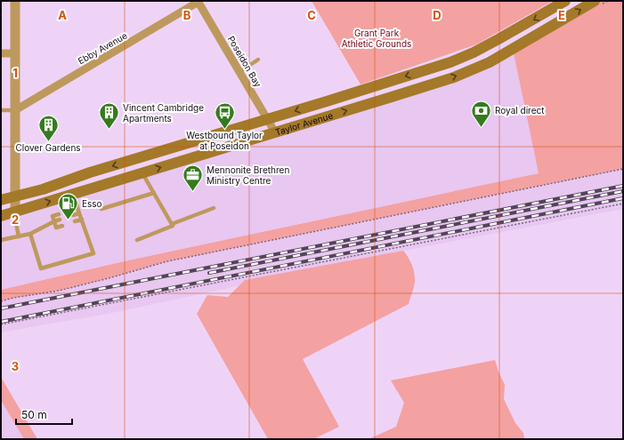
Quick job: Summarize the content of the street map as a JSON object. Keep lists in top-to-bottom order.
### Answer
{
  "streets": {
    "main road": ["Taylor Avenue"],
    "street": ["Ebby Avenue", "Poseidon Bay"]
  },
  "crossings": [
    ["Ebby Avenue", "Poseidon Bay"],
    ["Poseidon Bay", "Taylor Avenue"]
  ],
  "parks": ["Grant Park Athletic Grounds"],
  "places": {
    "bank": ["Royal direct"],
    "bus stop": ["Westbound Taylor at Poseidon"],
    "building": ["Vincent Cambridge Apartments", "Clover Gardens"],
    "office": ["Mennonite Brethren Ministry Centre"],
    "fuel station": ["Esso"]
  },
  "scale_bar": "50 m",
  "grid": {
    "columns": [
      "A",
      "B",
      "C",
      "D",
      "E"
    ],
    "rows": ["1", "2", "3"]
  }
}
